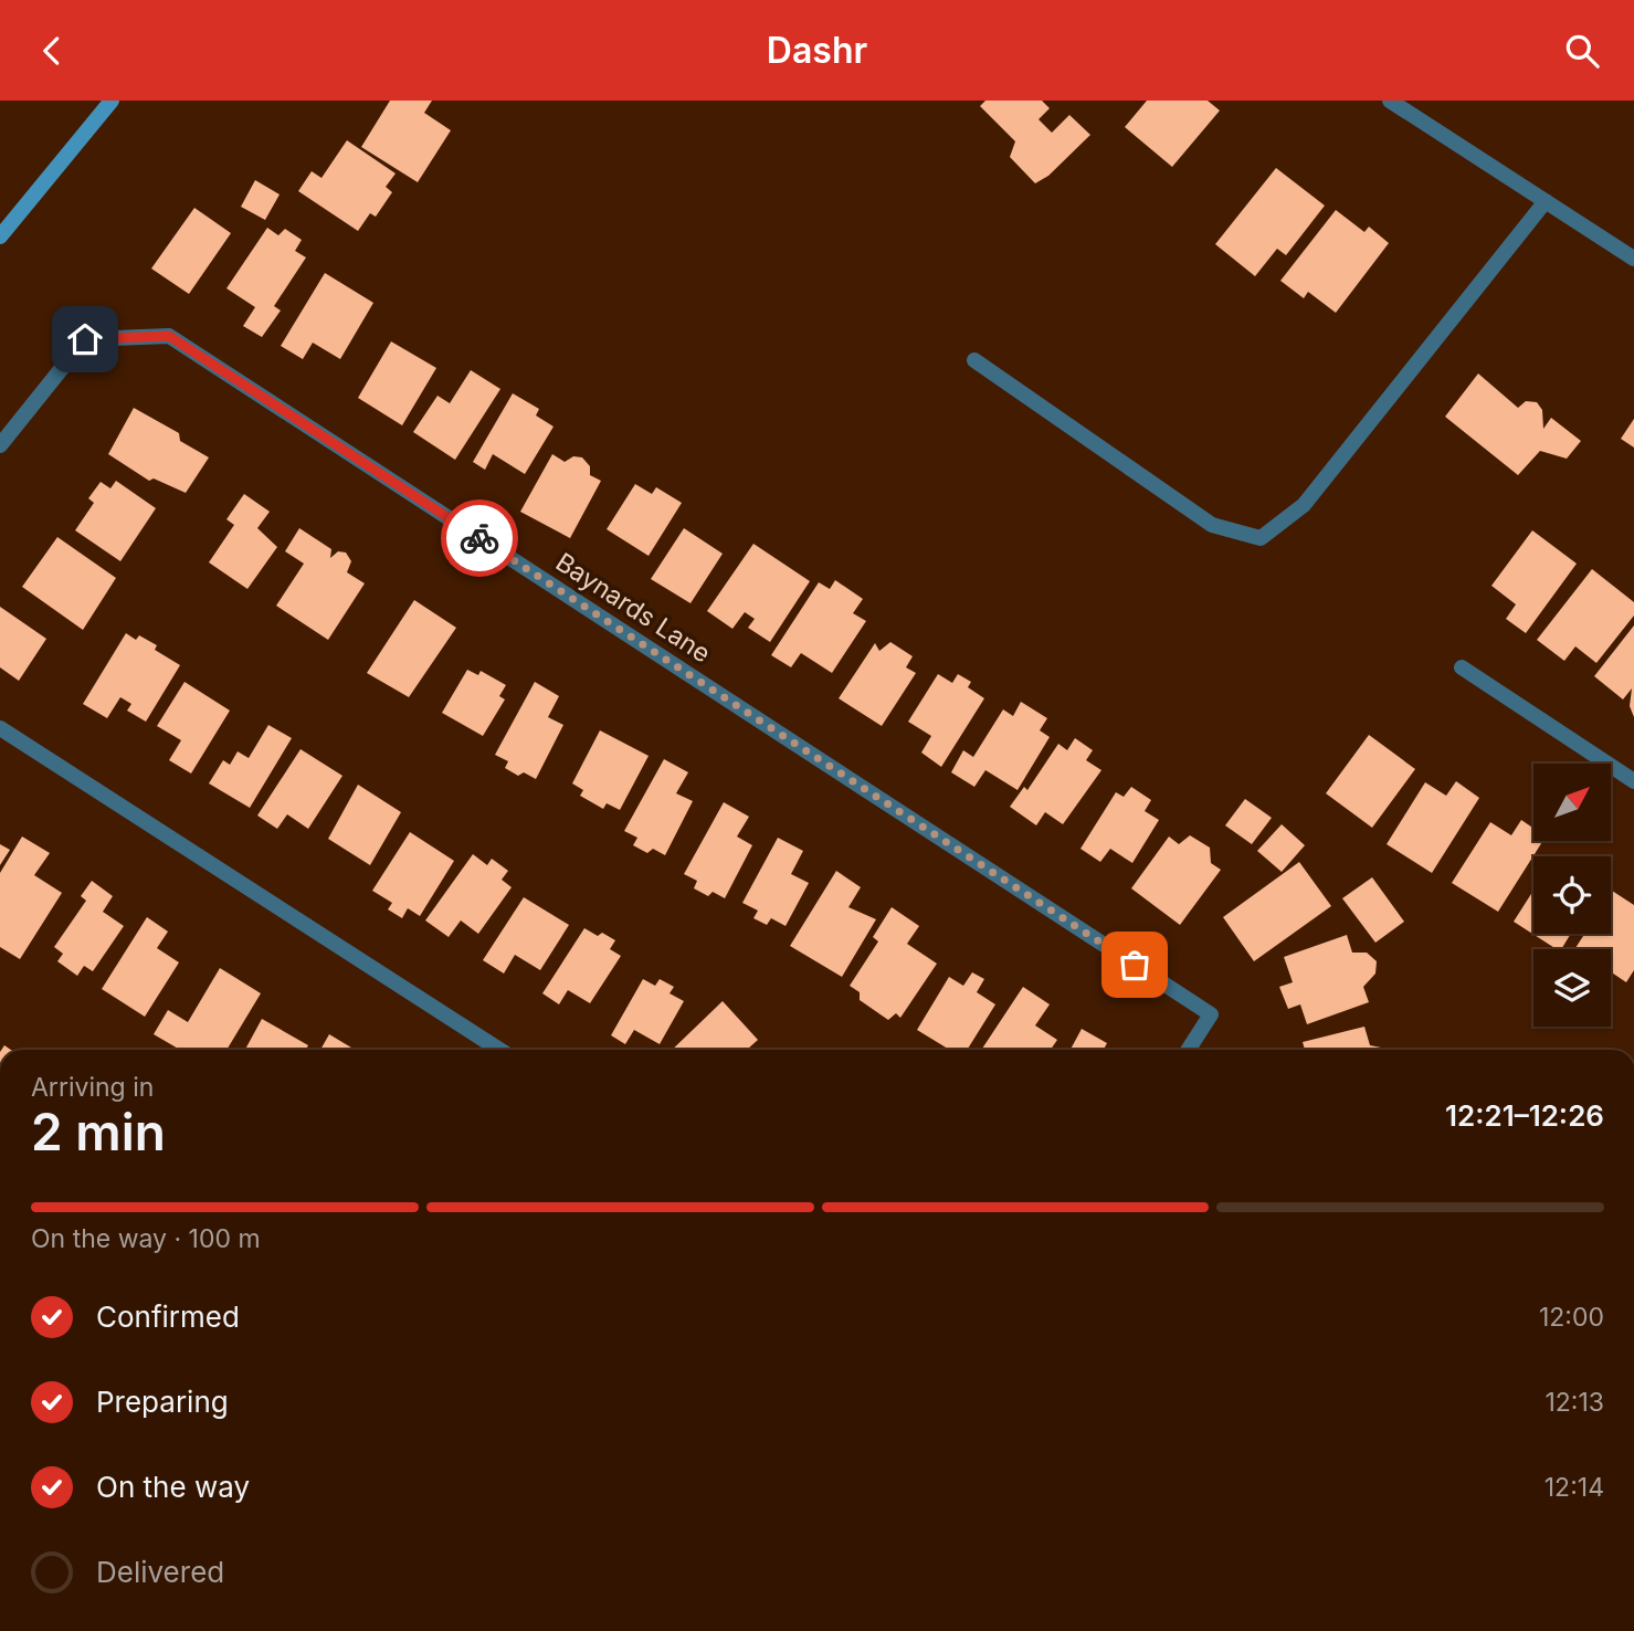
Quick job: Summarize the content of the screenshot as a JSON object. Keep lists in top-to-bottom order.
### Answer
{
  "streets": {
    "street": ["Baynards Lane"]
  },
  "north": "top right",
  "page": {
    "header": "Dashr",
    "heading": ["2 min", "Arriving in", "12:21–12:26"],
    "bar": "On the way · 100 m",
    "list": [
      ["Confirmed", "12:00"],
      ["Preparing", "12:13"],
      ["On the way", "12:14"],
      "Delivered"
    ]
  }
}
